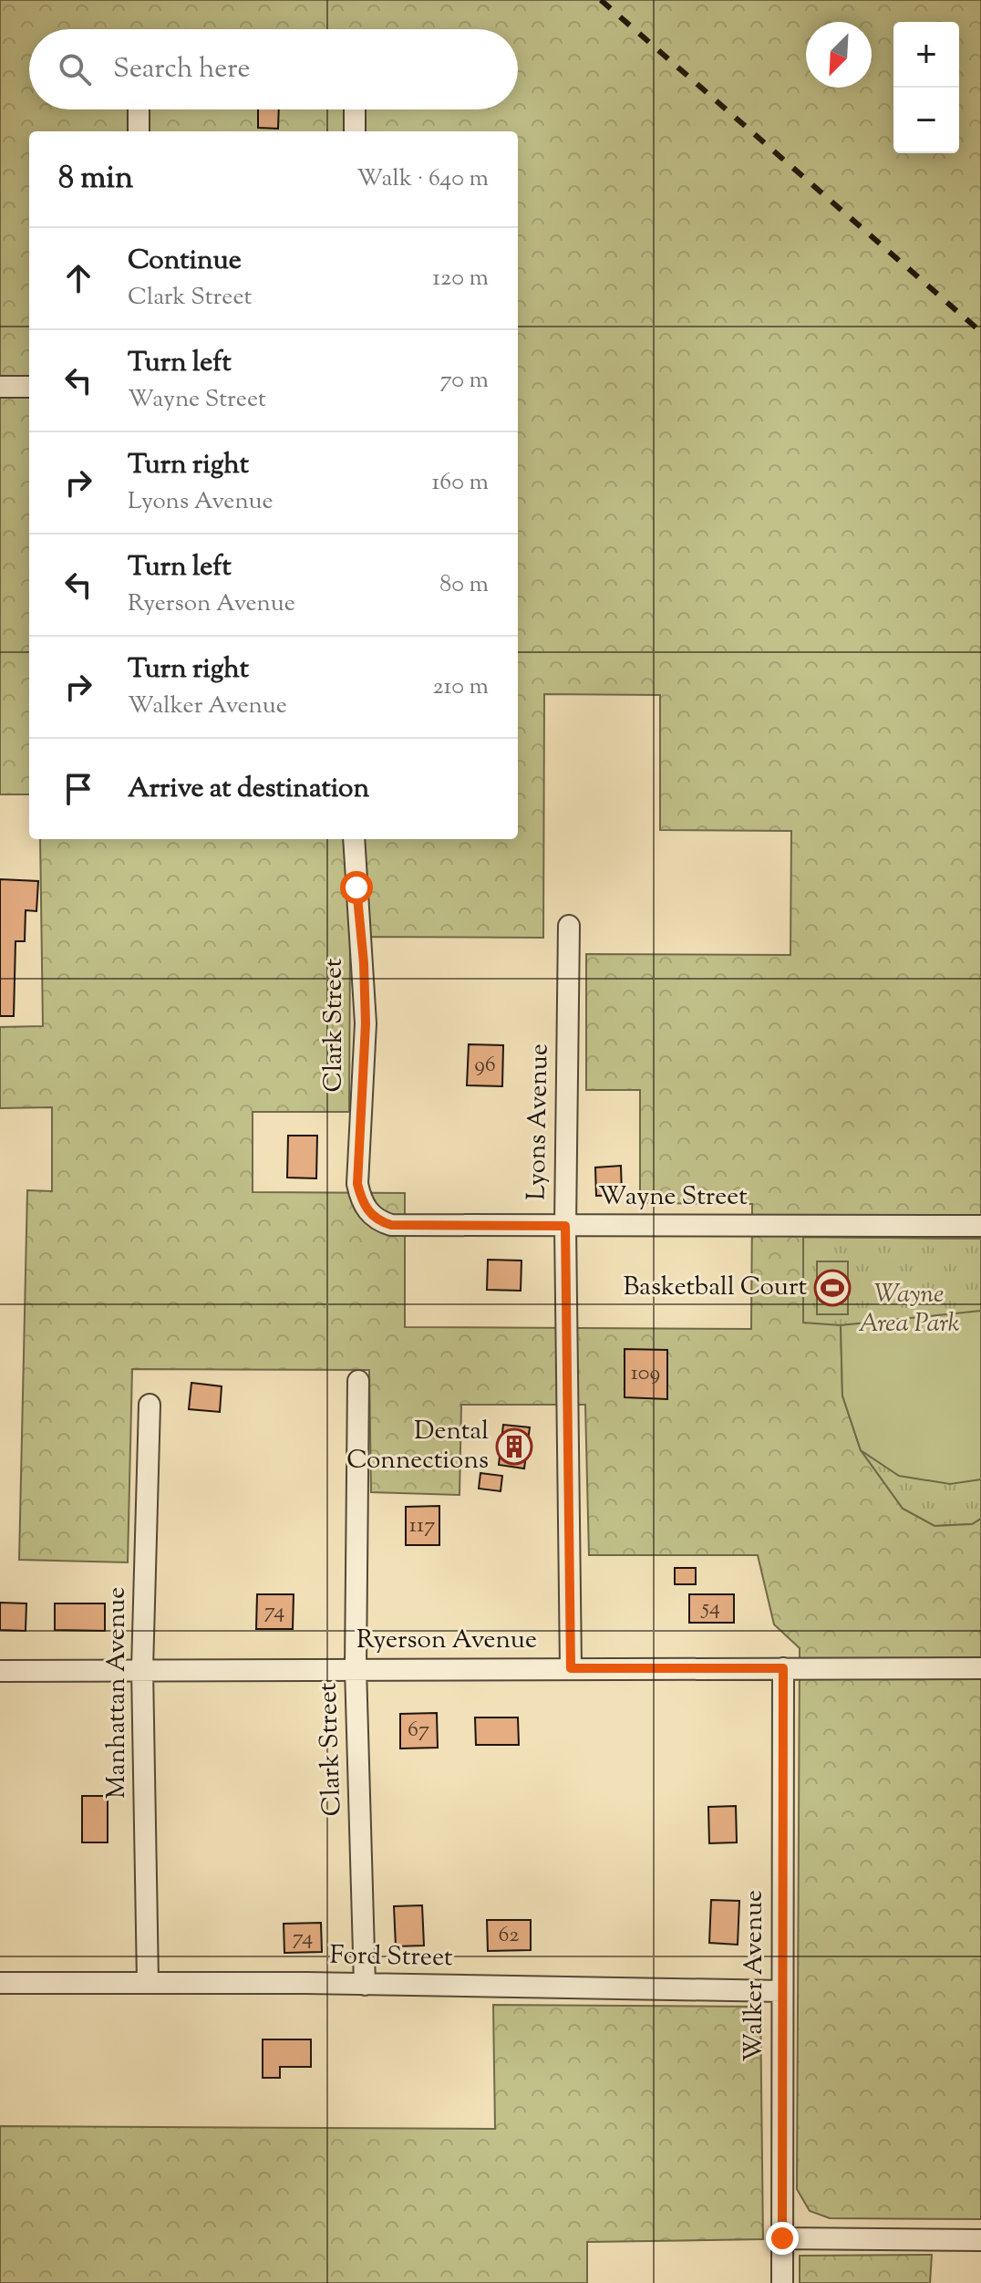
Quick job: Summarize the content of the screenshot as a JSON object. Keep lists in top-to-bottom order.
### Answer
{
  "streets": {
    "street": [
      "Clark Street",
      "Lyons Avenue",
      "Wayne Street",
      "Ryerson Avenue",
      "Manhattan Avenue",
      "Ford Street",
      "Walker Avenue"
    ]
  },
  "crossings": [
    ["Clark Street", "Wayne Street"],
    ["Clark Street", "Ryerson Avenue"],
    ["Clark Street", "Ford Street"],
    ["Lyons Avenue", "Wayne Street"],
    ["Lyons Avenue", "Ryerson Avenue"],
    ["Ryerson Avenue", "Manhattan Avenue"],
    ["Ryerson Avenue", "Walker Avenue"],
    ["Manhattan Avenue", "Ford Street"],
    ["Ford Street", "Walker Avenue"]
  ],
  "parks": ["Wayne Area Park"],
  "places": {
    "sports": ["Basketball Court"],
    "building": ["Dental Connections"]
  },
  "house_numbers": [
    "96",
    "109",
    "117",
    "54",
    "74",
    "67",
    "62",
    "74"
  ],
  "north": "bottom left",
  "page": {
    "map_buttons": ["+", "−"],
    "search": "Search here",
    "heading": ["8 min", "Walk · 640 m"],
    "list": [
      ["Continue", "Clark Street", "120 m"],
      ["Turn left", "Wayne Street", "70 m"],
      ["Turn right", "Lyons Avenue", "160 m"],
      ["Turn left", "Ryerson Avenue", "80 m"],
      ["Turn right", "Walker Avenue", "210 m"],
      "Arrive at destination"
    ]
  }
}
